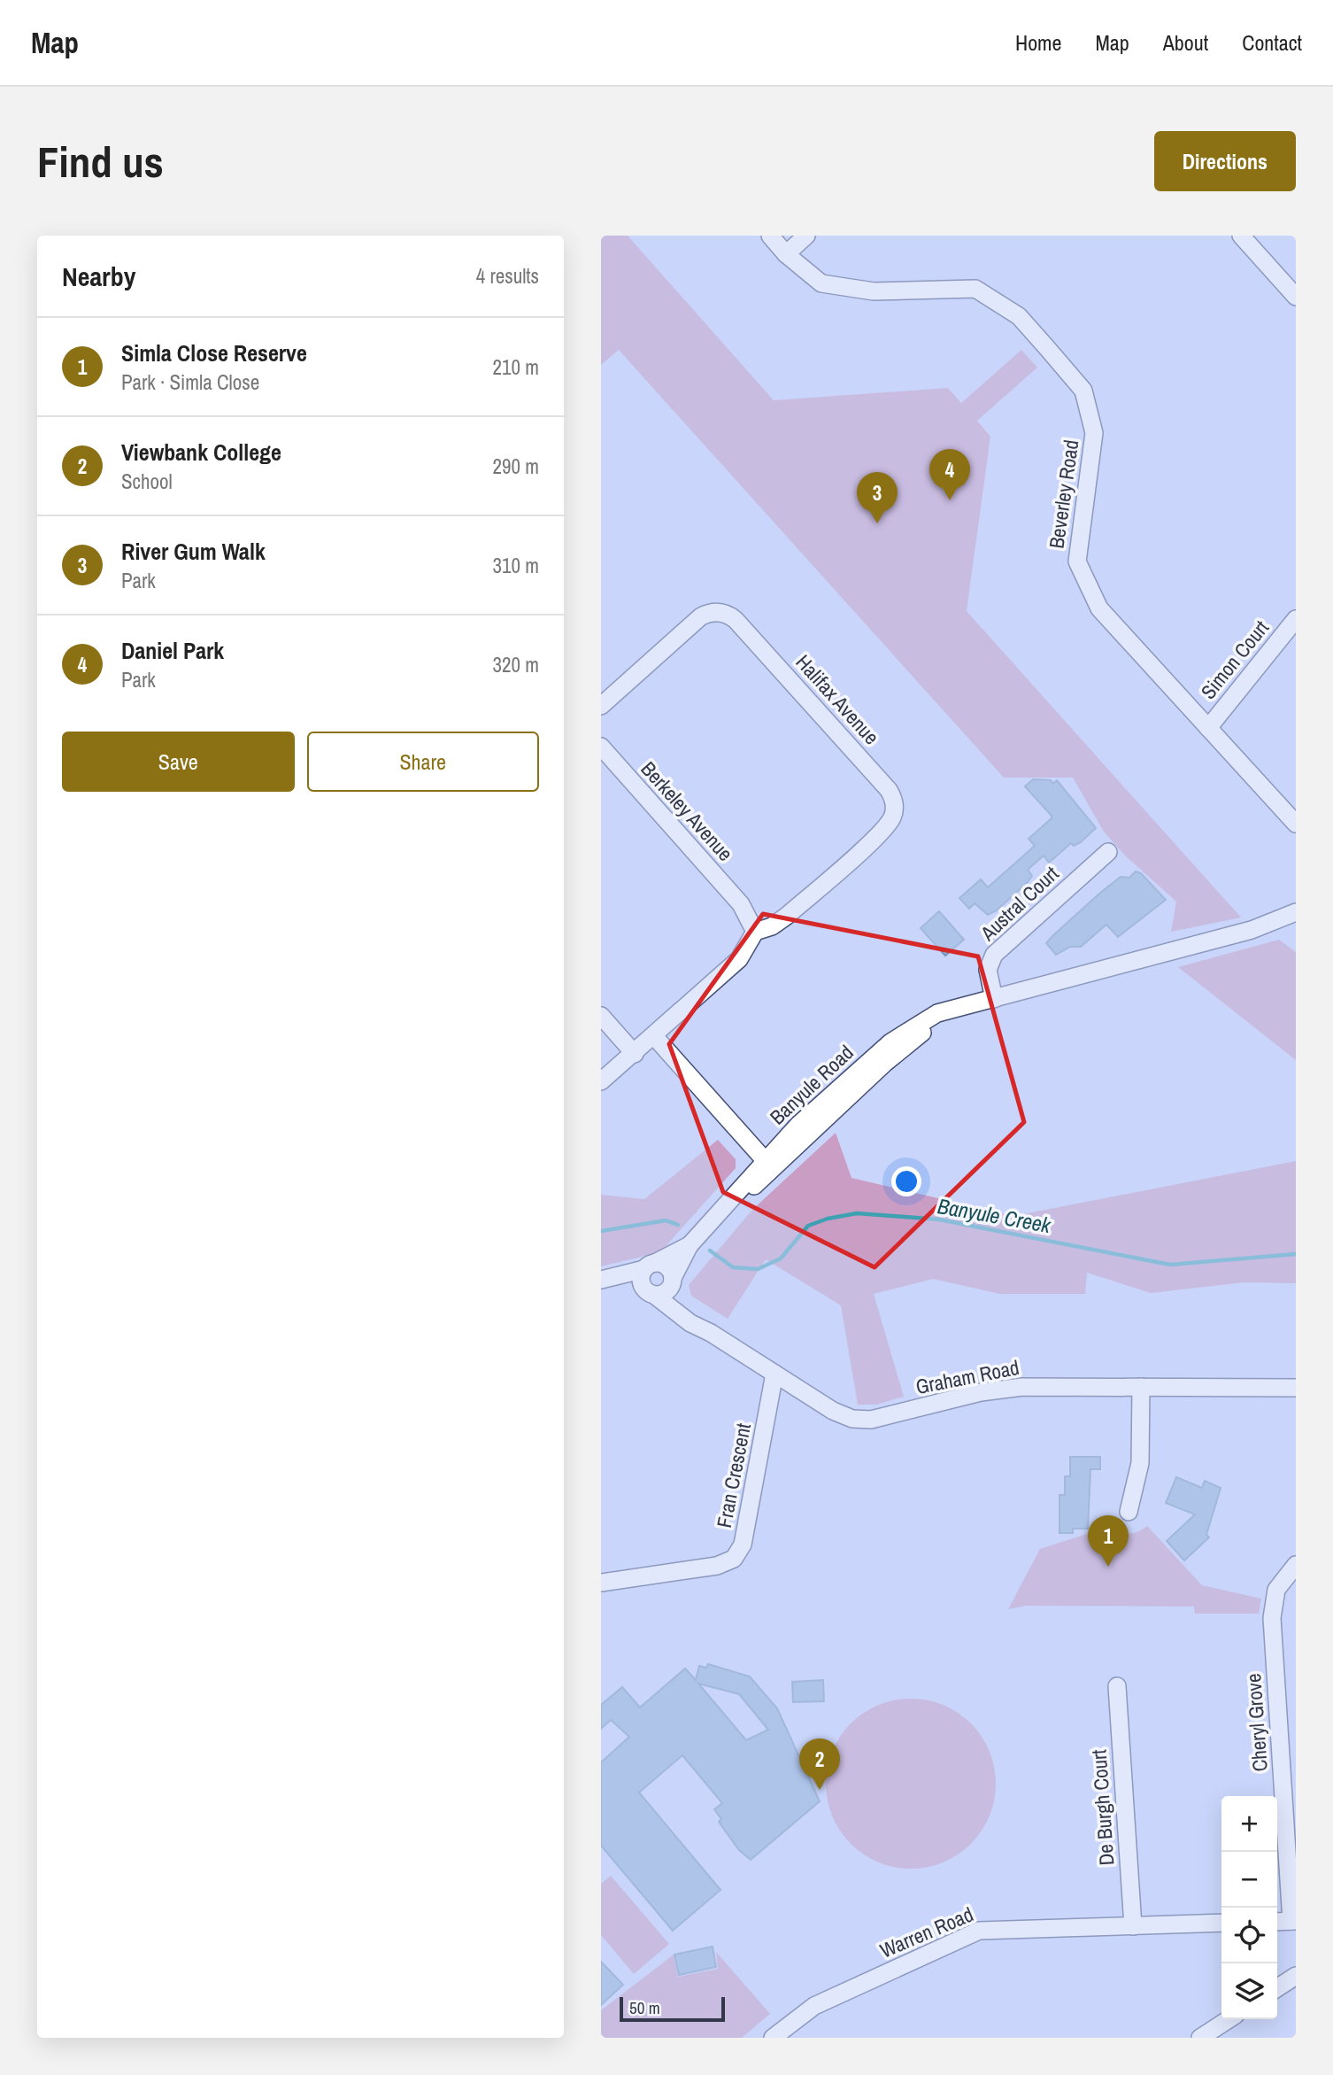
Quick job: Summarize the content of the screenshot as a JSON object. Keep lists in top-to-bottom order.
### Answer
{
  "streets": {
    "street": [
      "Beverley Road",
      "Simon Court",
      "Halifax Avenue",
      "Berkeley Avenue",
      "Austral Court",
      "Banyule Road",
      "Graham Road",
      "Fran Crescent",
      "Cheryl Grove",
      "De Burgh Court",
      "Warren Road"
    ]
  },
  "crossings": [
    ["Beverley Road", "Simon Court"],
    ["Halifax Avenue", "Berkeley Avenue"],
    ["Austral Court", "Banyule Road"],
    ["Banyule Road", "Graham Road"],
    ["Graham Road", "Fran Crescent"],
    ["De Burgh Court", "Warren Road"]
  ],
  "water": ["Banyule Creek"],
  "scale_bar": "50 m",
  "page": {
    "header": "Map",
    "nav": [
      "Home",
      "Map",
      "About",
      "Contact"
    ],
    "buttons": [
      "Directions",
      ["Save", "Share"]
    ],
    "title": "Find us",
    "heading": ["Nearby", "4 results"],
    "list": [
      {
        "mark": "1",
        "name": "Simla Close Reserve",
        "note": "Park · Simla Close",
        "value": "210 m"
      },
      {
        "mark": "2",
        "name": "Viewbank College",
        "note": "School",
        "value": "290 m"
      },
      {
        "mark": "3",
        "name": "River Gum Walk",
        "note": "Park",
        "value": "310 m"
      },
      {
        "mark": "4",
        "name": "Daniel Park",
        "note": "Park",
        "value": "320 m"
      }
    ],
    "pins": [
      "4",
      "3",
      "1",
      "2"
    ],
    "map_buttons": ["+", "−"],
    "scale": "50 m"
  }
}
